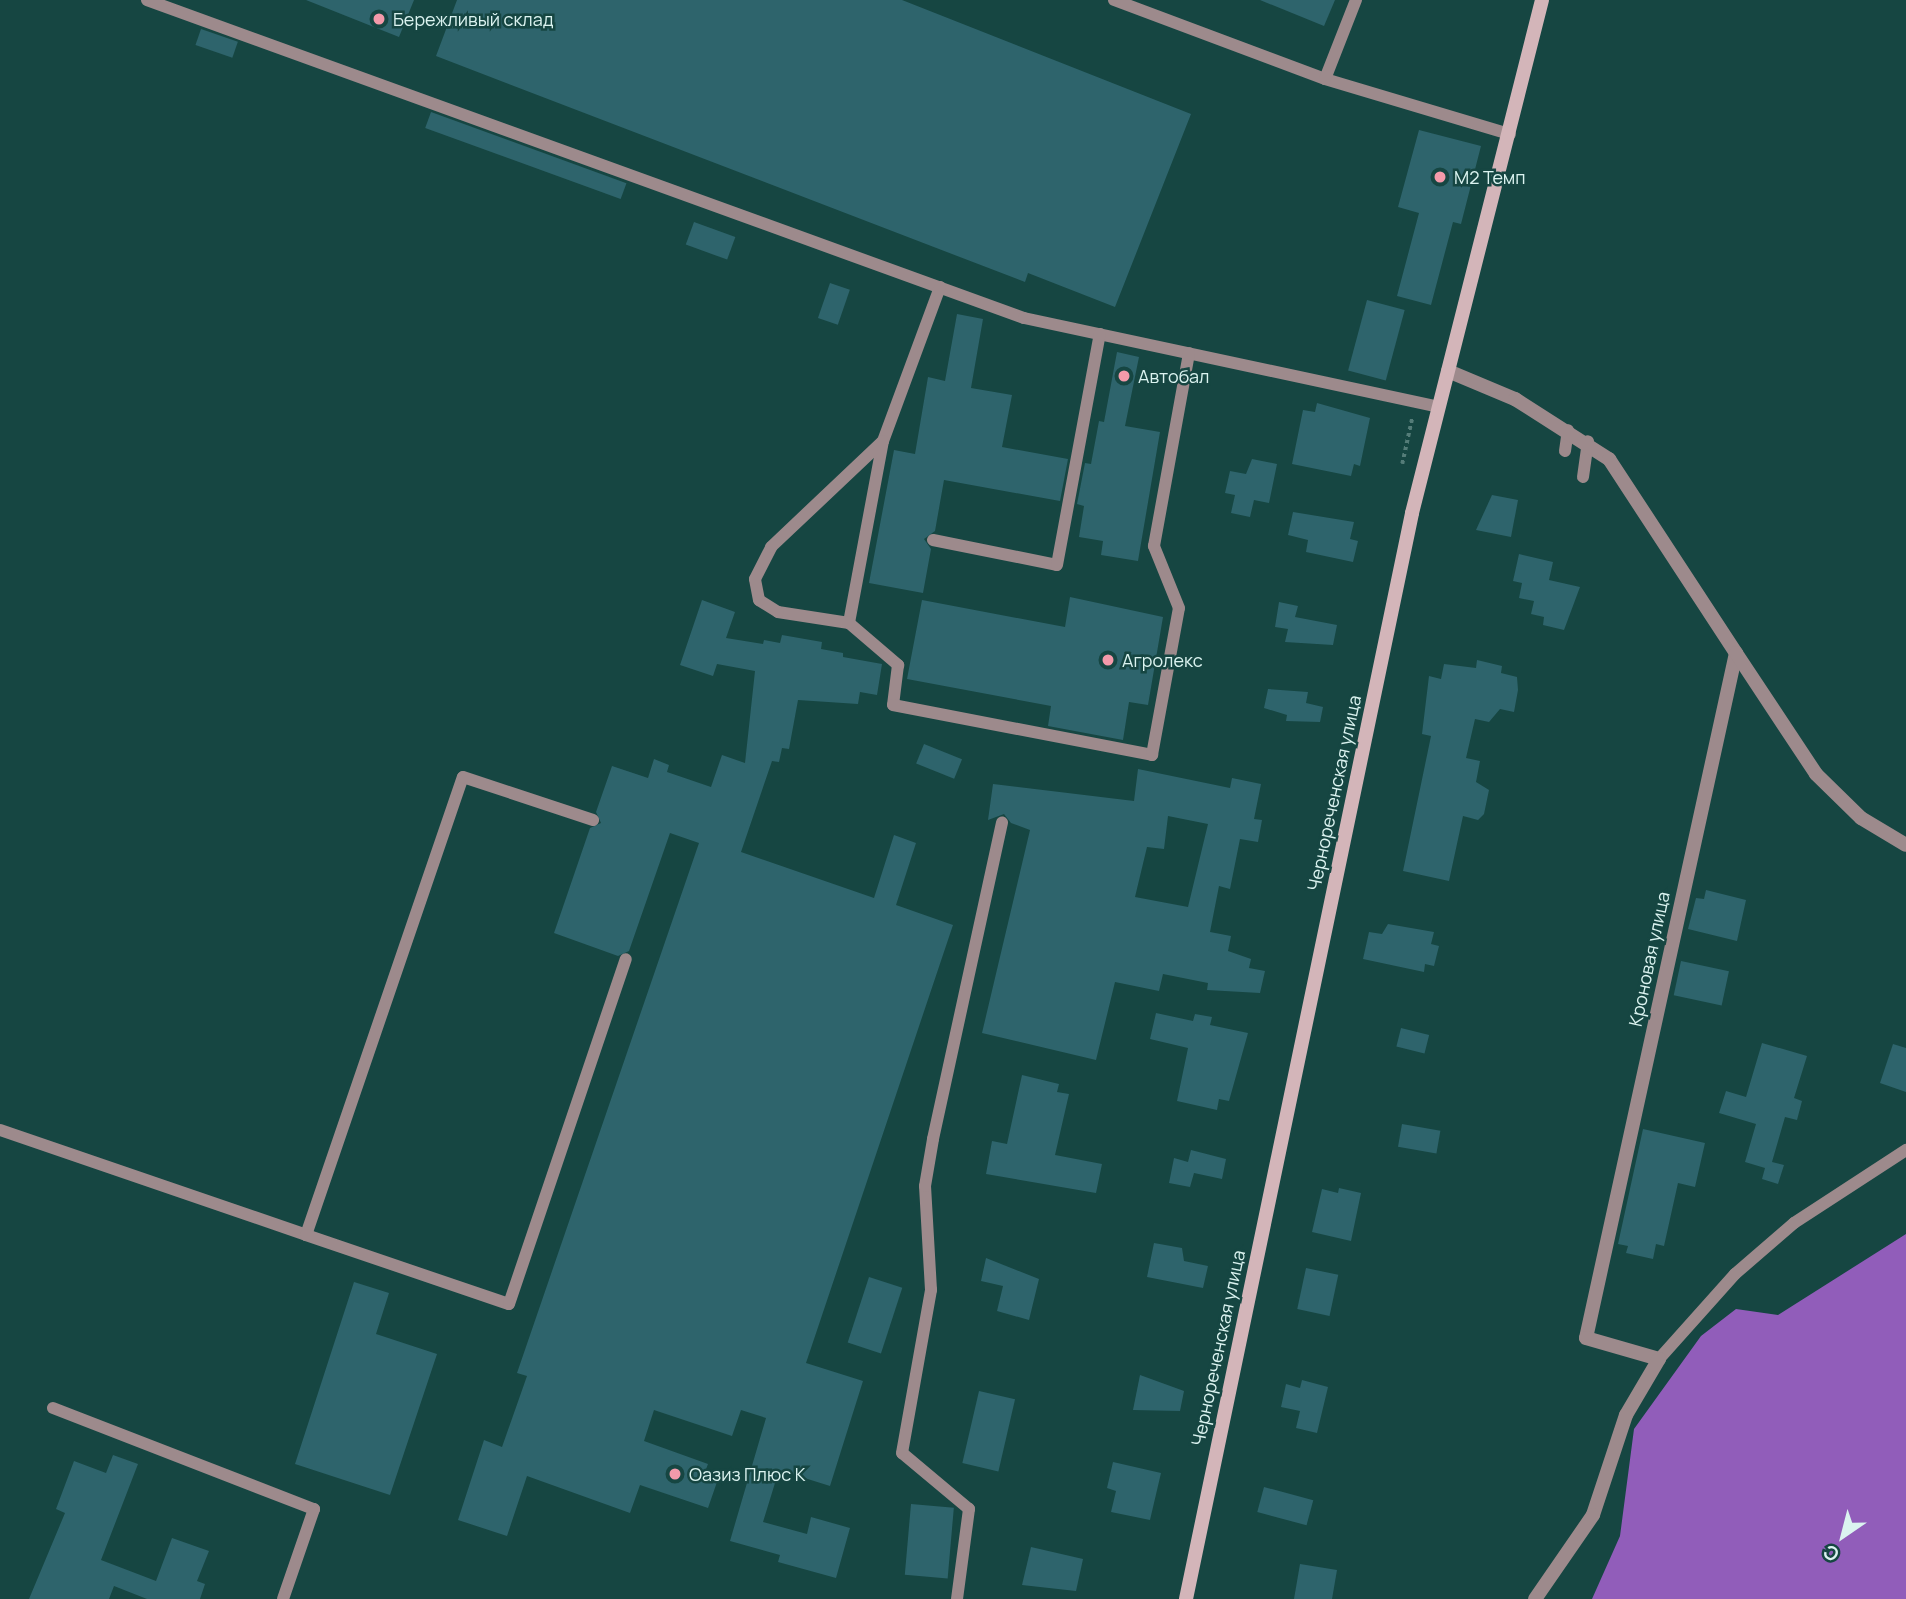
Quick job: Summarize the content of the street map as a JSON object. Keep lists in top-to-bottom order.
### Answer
{
  "streets": {
    "street": ["Чернореченская улица", "Кроновая улица"]
  },
  "places": [
    "Бережливый склад",
    "М2 Темп",
    "Автобал",
    "Агролекс",
    "Оазиз Плюс К"
  ],
  "north": "bottom left"
}
